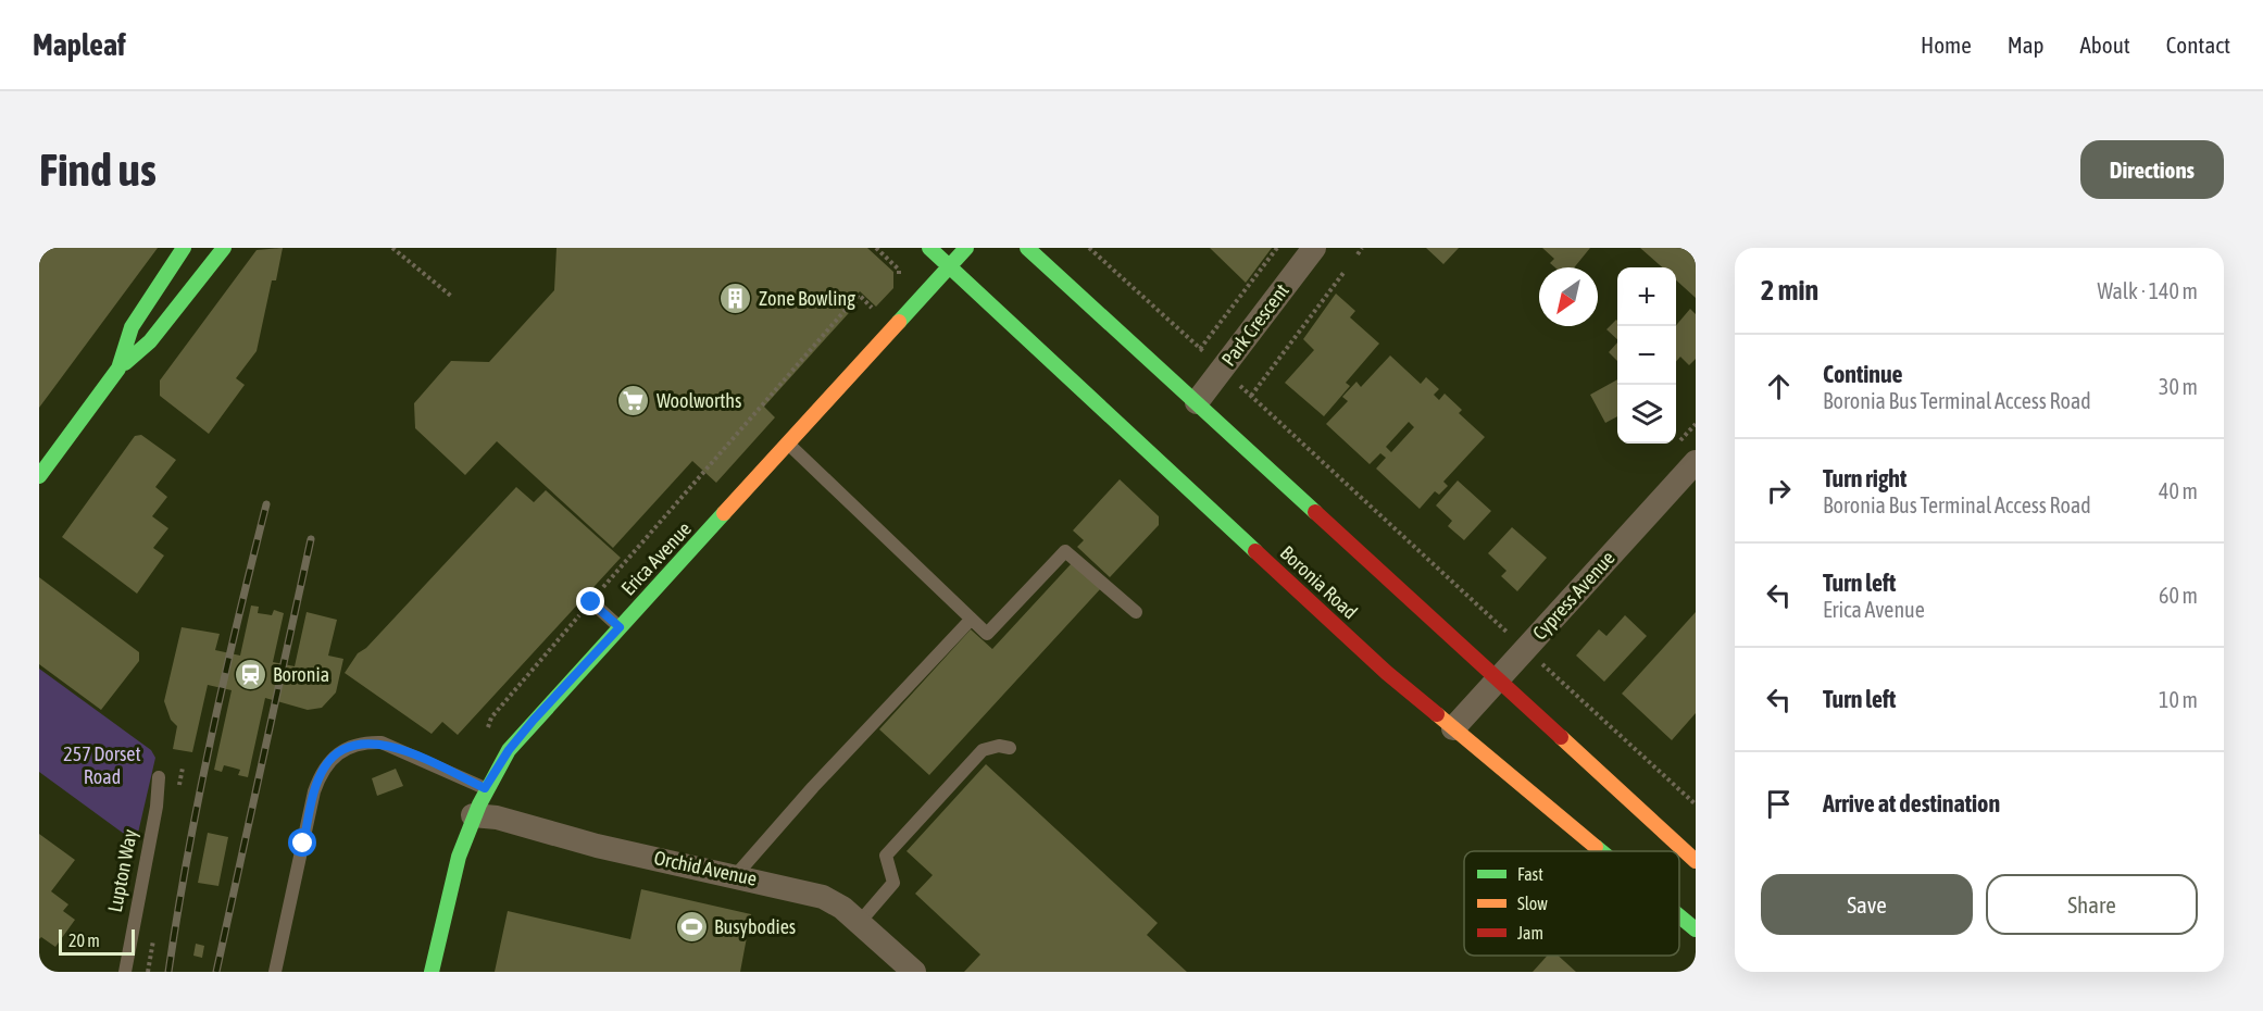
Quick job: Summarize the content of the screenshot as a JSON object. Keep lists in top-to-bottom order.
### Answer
{
  "streets": {
    "main road": ["Erica Avenue", "Boronia Road"],
    "street": ["Park Crescent", "Cypress Avenue", "Orchid Avenue"],
    "lane": ["Lupton Way"]
  },
  "crossings": [
    ["Erica Avenue", "Boronia Road"],
    ["Erica Avenue", "Orchid Avenue"],
    ["Boronia Road", "Cypress Avenue"]
  ],
  "parks": ["257 Dorset Road"],
  "places": {
    "building": ["Zone Bowling"],
    "supermarket": ["Woolworths"],
    "station": ["Boronia"],
    "sports": ["Busybodies"]
  },
  "legend": ["Fast", "Slow", "Jam"],
  "scale_bar": "20 m",
  "north": "bottom left",
  "page": {
    "header": "Mapleaf",
    "nav": [
      "Home",
      "Map",
      "About",
      "Contact"
    ],
    "buttons": [
      "Directions",
      ["Save", "Share"]
    ],
    "title": "Find us",
    "heading": ["2 min", "Walk · 140 m"],
    "map_buttons": ["+", "−"],
    "list": [
      ["Continue", "Boronia Bus Terminal Access Road", "30 m"],
      ["Turn right", "Boronia Bus Terminal Access Road", "40 m"],
      ["Turn left", "Erica Avenue", "60 m"],
      ["Turn left", "10 m"],
      "Arrive at destination"
    ],
    "scale": "20 m"
  }
}
